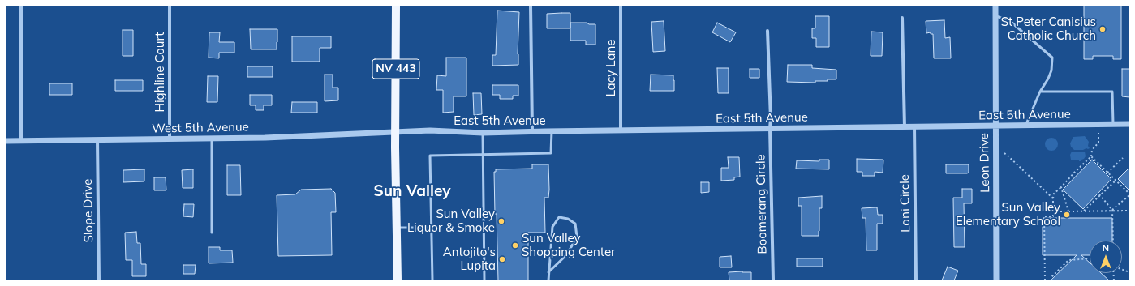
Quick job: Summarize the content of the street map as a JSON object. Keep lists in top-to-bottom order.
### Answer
{
  "streets": {
    "main road": ["NV 443"],
    "street": [
      "Lacy Lane",
      "Highline Court",
      "East 5th Avenue",
      "West 5th Avenue",
      "Leon Drive",
      "Lani Circle",
      "Boomerang Circle",
      "Slope Drive"
    ]
  },
  "crossings": [
    ["Lacy Lane", "East 5th Avenue"],
    ["NV 443", "East 5th Avenue"],
    ["NV 443", "West 5th Avenue"],
    ["Highline Court", "West 5th Avenue"],
    ["East 5th Avenue", "West 5th Avenue"],
    ["East 5th Avenue", "Leon Drive"],
    ["East 5th Avenue", "Lani Circle"],
    ["East 5th Avenue", "Boomerang Circle"],
    ["West 5th Avenue", "Slope Drive"]
  ],
  "districts": ["Sun Valley"],
  "places": [
    "St Peter Canisius Catholic Church",
    "Sun Valley Elementary School",
    "Sun Valley Liquor & Smoke",
    "Sun Valley Shopping Center",
    "Antojito's Lupita"
  ],
  "north": "top"
}
